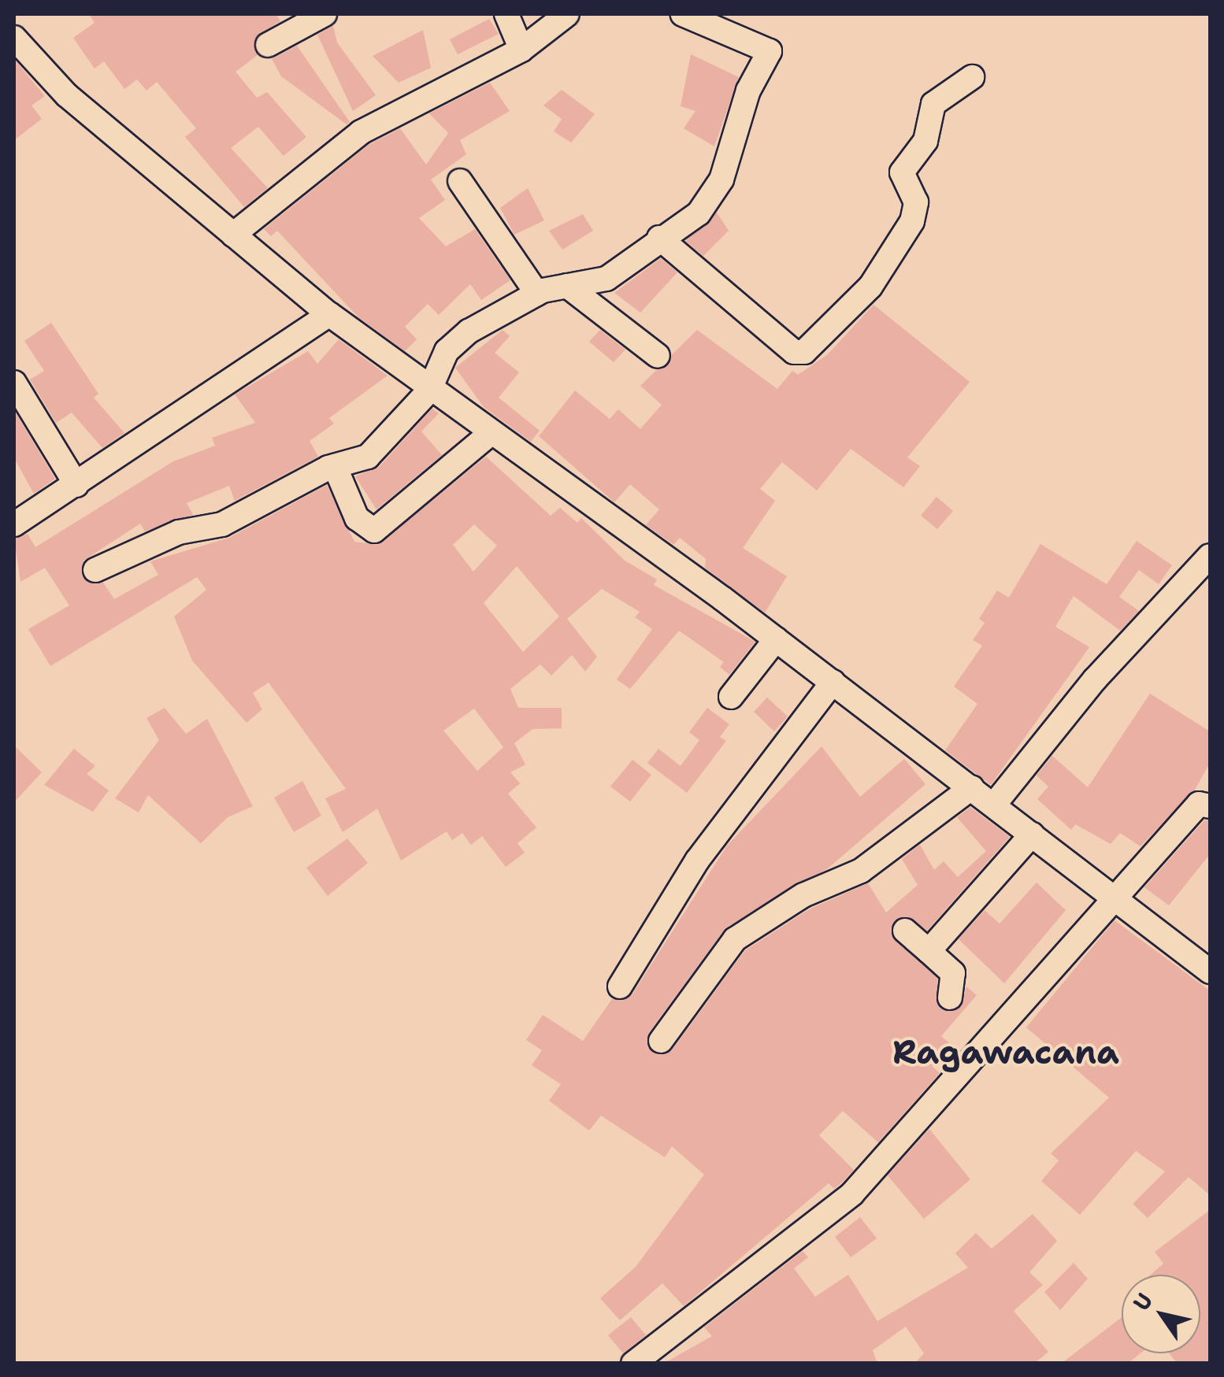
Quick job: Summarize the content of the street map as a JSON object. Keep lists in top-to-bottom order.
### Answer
{
  "districts": ["Ragawacana"],
  "north": "top left"
}
